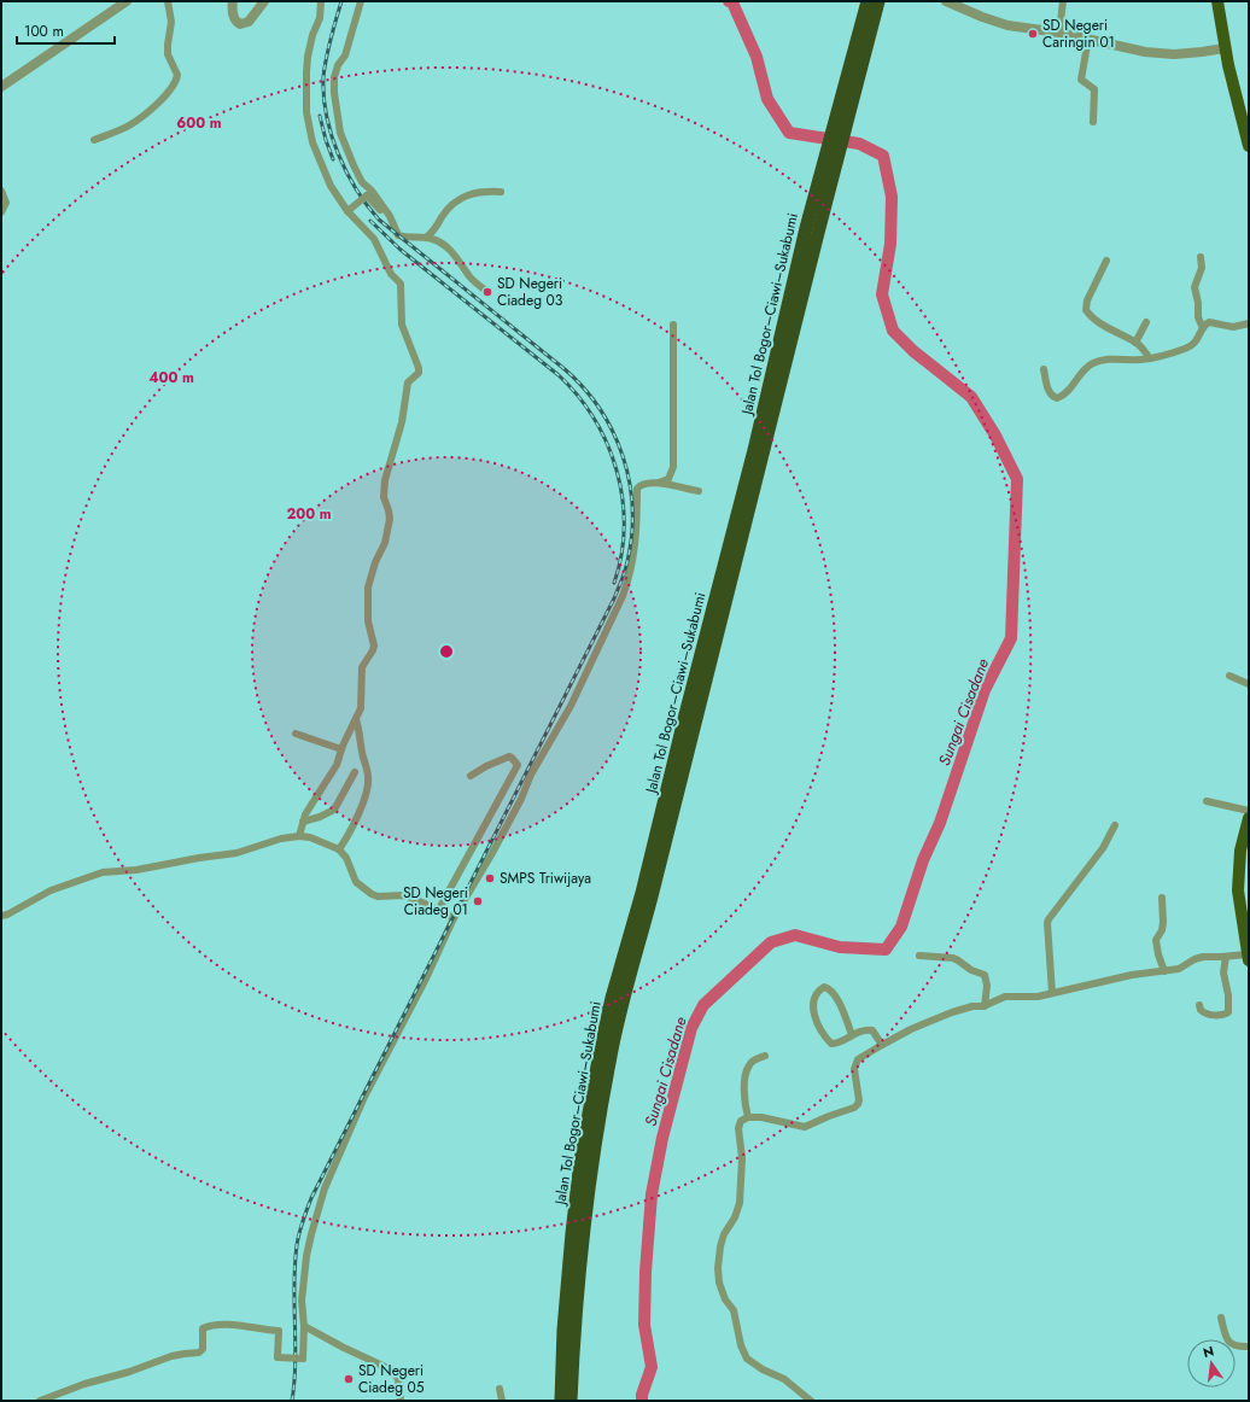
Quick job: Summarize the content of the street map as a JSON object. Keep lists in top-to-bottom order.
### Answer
{
  "streets": {
    "highway": ["Jalan Tol Bogor–Ciawi–Sukabumi"]
  },
  "water": ["Sungai Cisadane"],
  "places": [
    "SD Negeri Caringin 01",
    "SD Negeri Ciadeg 03",
    "SMPS Triwijaya",
    "SD Negeri Ciadeg 01",
    "SD Negeri Ciadeg 05"
  ],
  "scale_bar": "100 m",
  "north": "top",
  "rings": ["600 m", "400 m", "200 m"]
}
